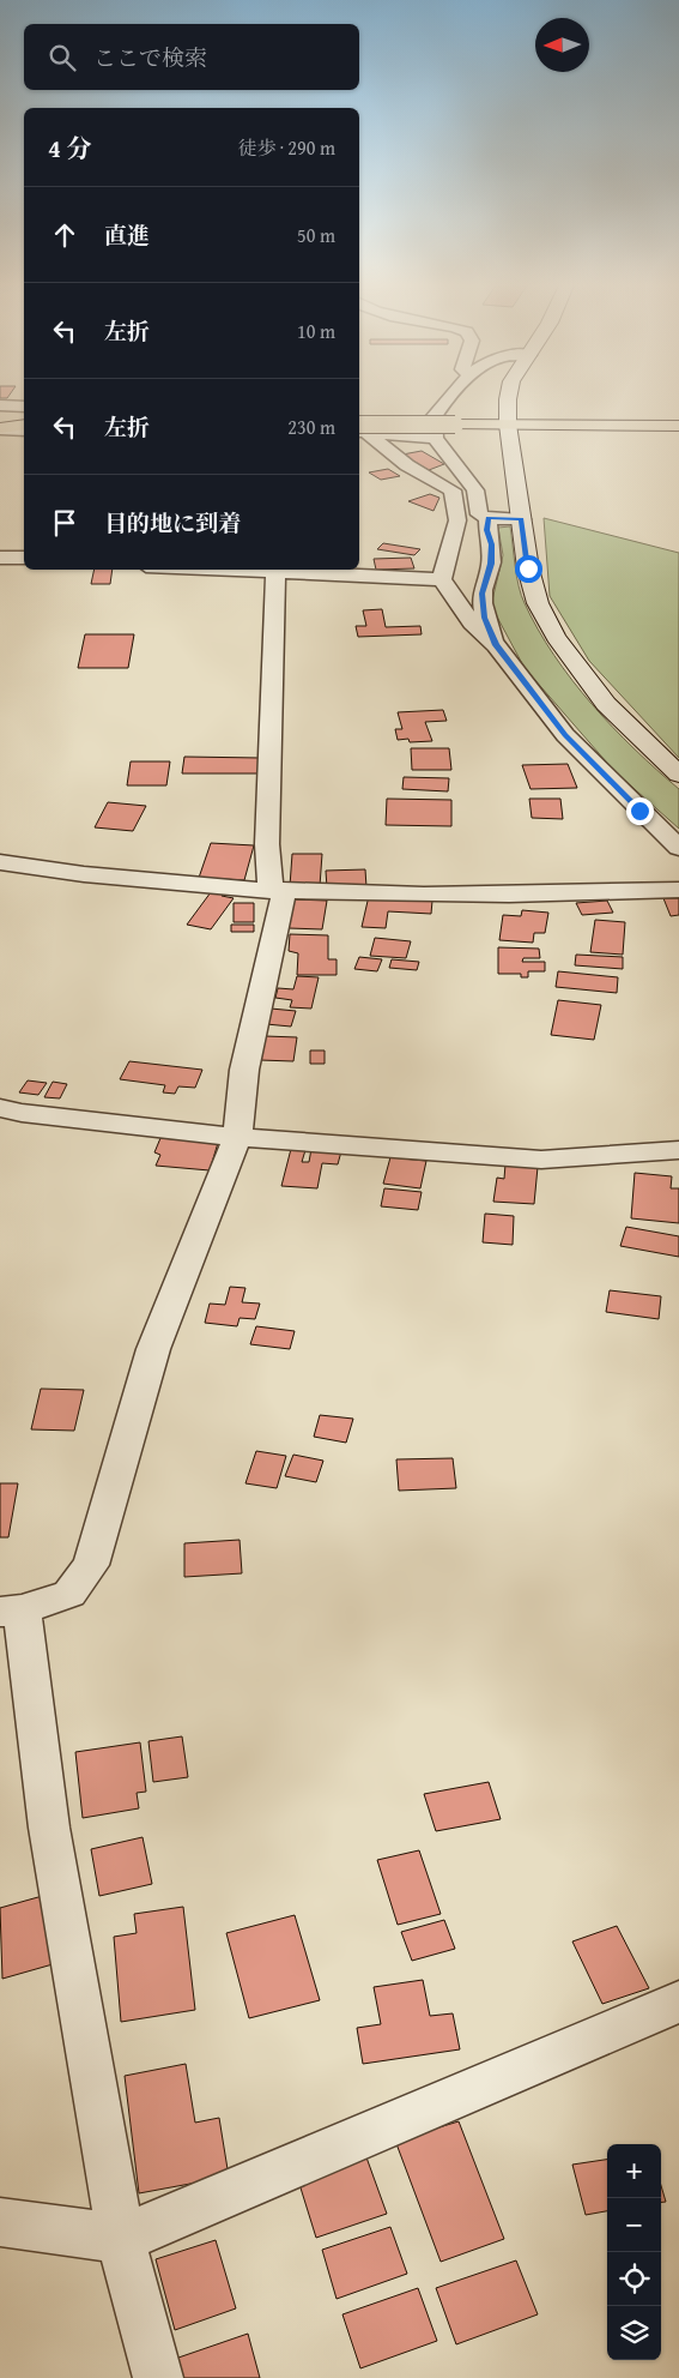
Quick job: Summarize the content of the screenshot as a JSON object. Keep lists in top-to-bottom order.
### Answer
{
  "north": "left",
  "page": {
    "search": "ここで検索",
    "heading": ["4 分", "徒歩 · 290 m"],
    "list": [
      ["直進", "50 m"],
      ["左折", "10 m"],
      ["左折", "230 m"],
      "目的地に到着"
    ],
    "map_buttons": ["+", "−"]
  }
}
